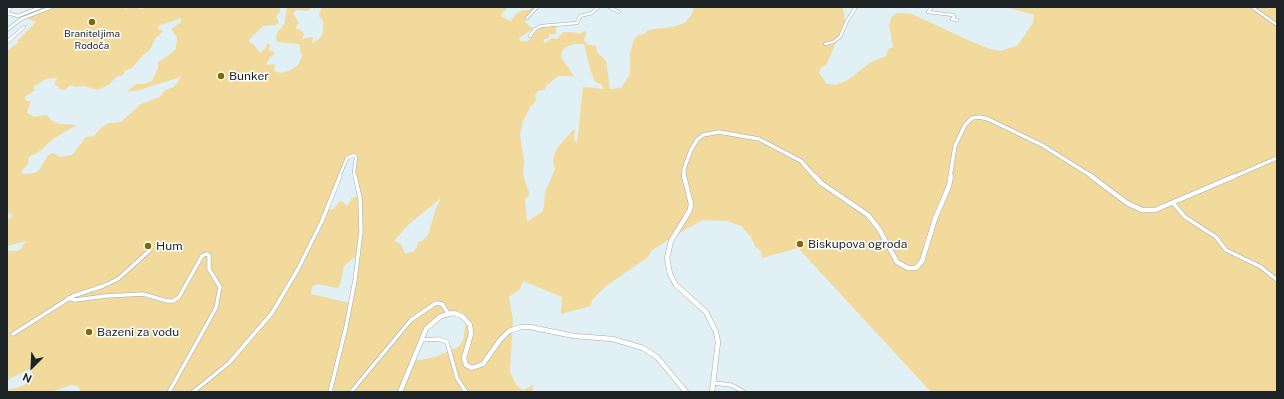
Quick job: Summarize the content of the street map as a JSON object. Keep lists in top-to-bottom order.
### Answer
{
  "places": [
    "Braniteljima Rodoča",
    "Bunker",
    "Biskupova ogroda",
    "Hum",
    "Bazeni za vodu"
  ],
  "north": "bottom left"
}
